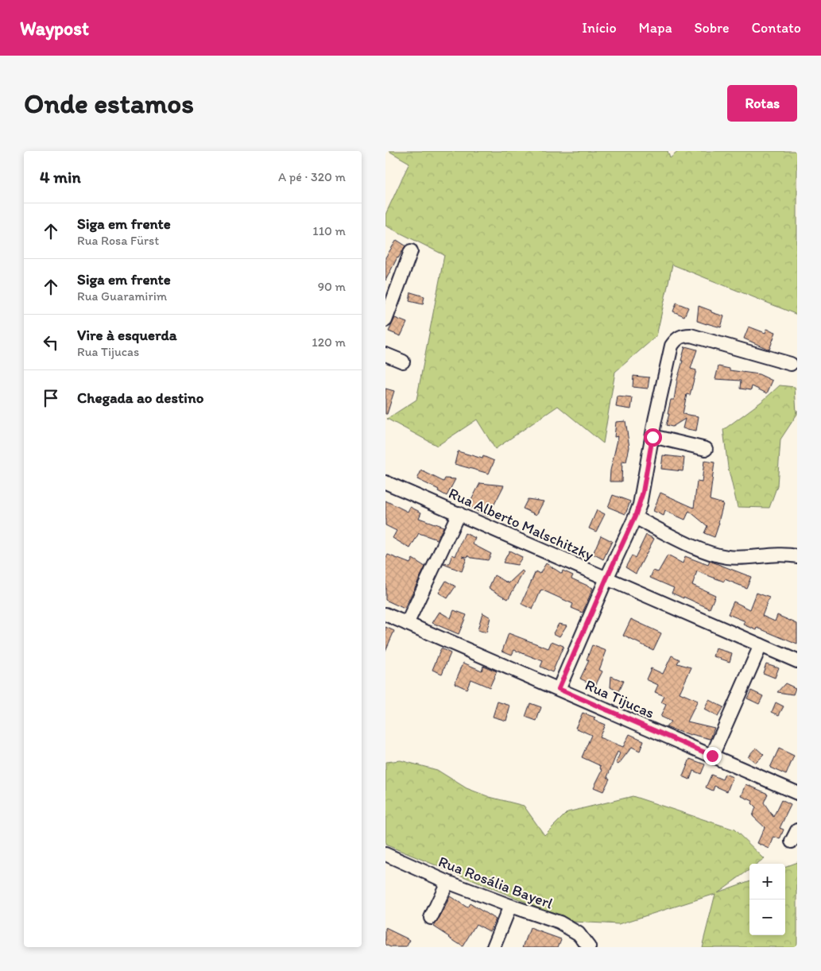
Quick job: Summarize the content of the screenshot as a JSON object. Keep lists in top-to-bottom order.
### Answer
{
  "streets": {
    "street": ["Rua Alberto Malschitzky", "Rua Tijucas", "Rua Rosália Bayerl"]
  },
  "page": {
    "header": "Waypost",
    "nav": [
      "Início",
      "Mapa",
      "Sobre",
      "Contato"
    ],
    "buttons": "Rotas",
    "title": "Onde estamos",
    "heading": ["4 min", "A pé · 320 m"],
    "list": [
      ["Siga em frente", "Rua Rosa Fürst", "110 m"],
      ["Siga em frente", "Rua Guaramirim", "90 m"],
      ["Vire à esquerda", "Rua Tijucas", "120 m"],
      "Chegada ao destino"
    ],
    "map_buttons": ["+", "−"]
  }
}
